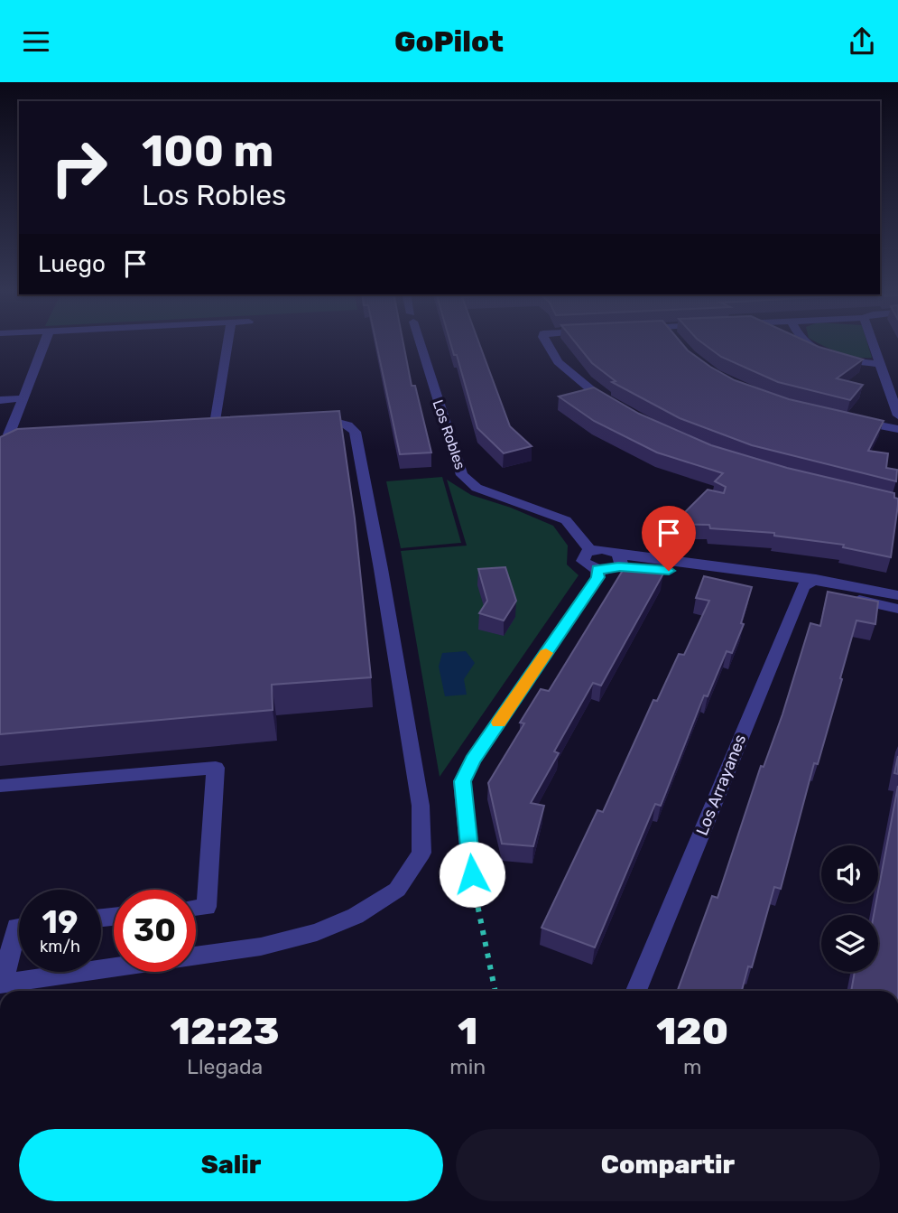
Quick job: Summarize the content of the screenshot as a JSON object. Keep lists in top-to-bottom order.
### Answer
{
  "streets": {
    "street": ["Los Robles", "Los Arrayanes"]
  },
  "page": {
    "header": "GoPilot",
    "turn": ["100 m", "Los Robles"],
    "then": "Luego",
    "speed": "19 km/h",
    "limit": "30",
    "eta": [
      "12:23",
      "Llegada",
      "1",
      "min",
      "120",
      "m"
    ],
    "buttons": ["Salir", "Compartir"]
  }
}
